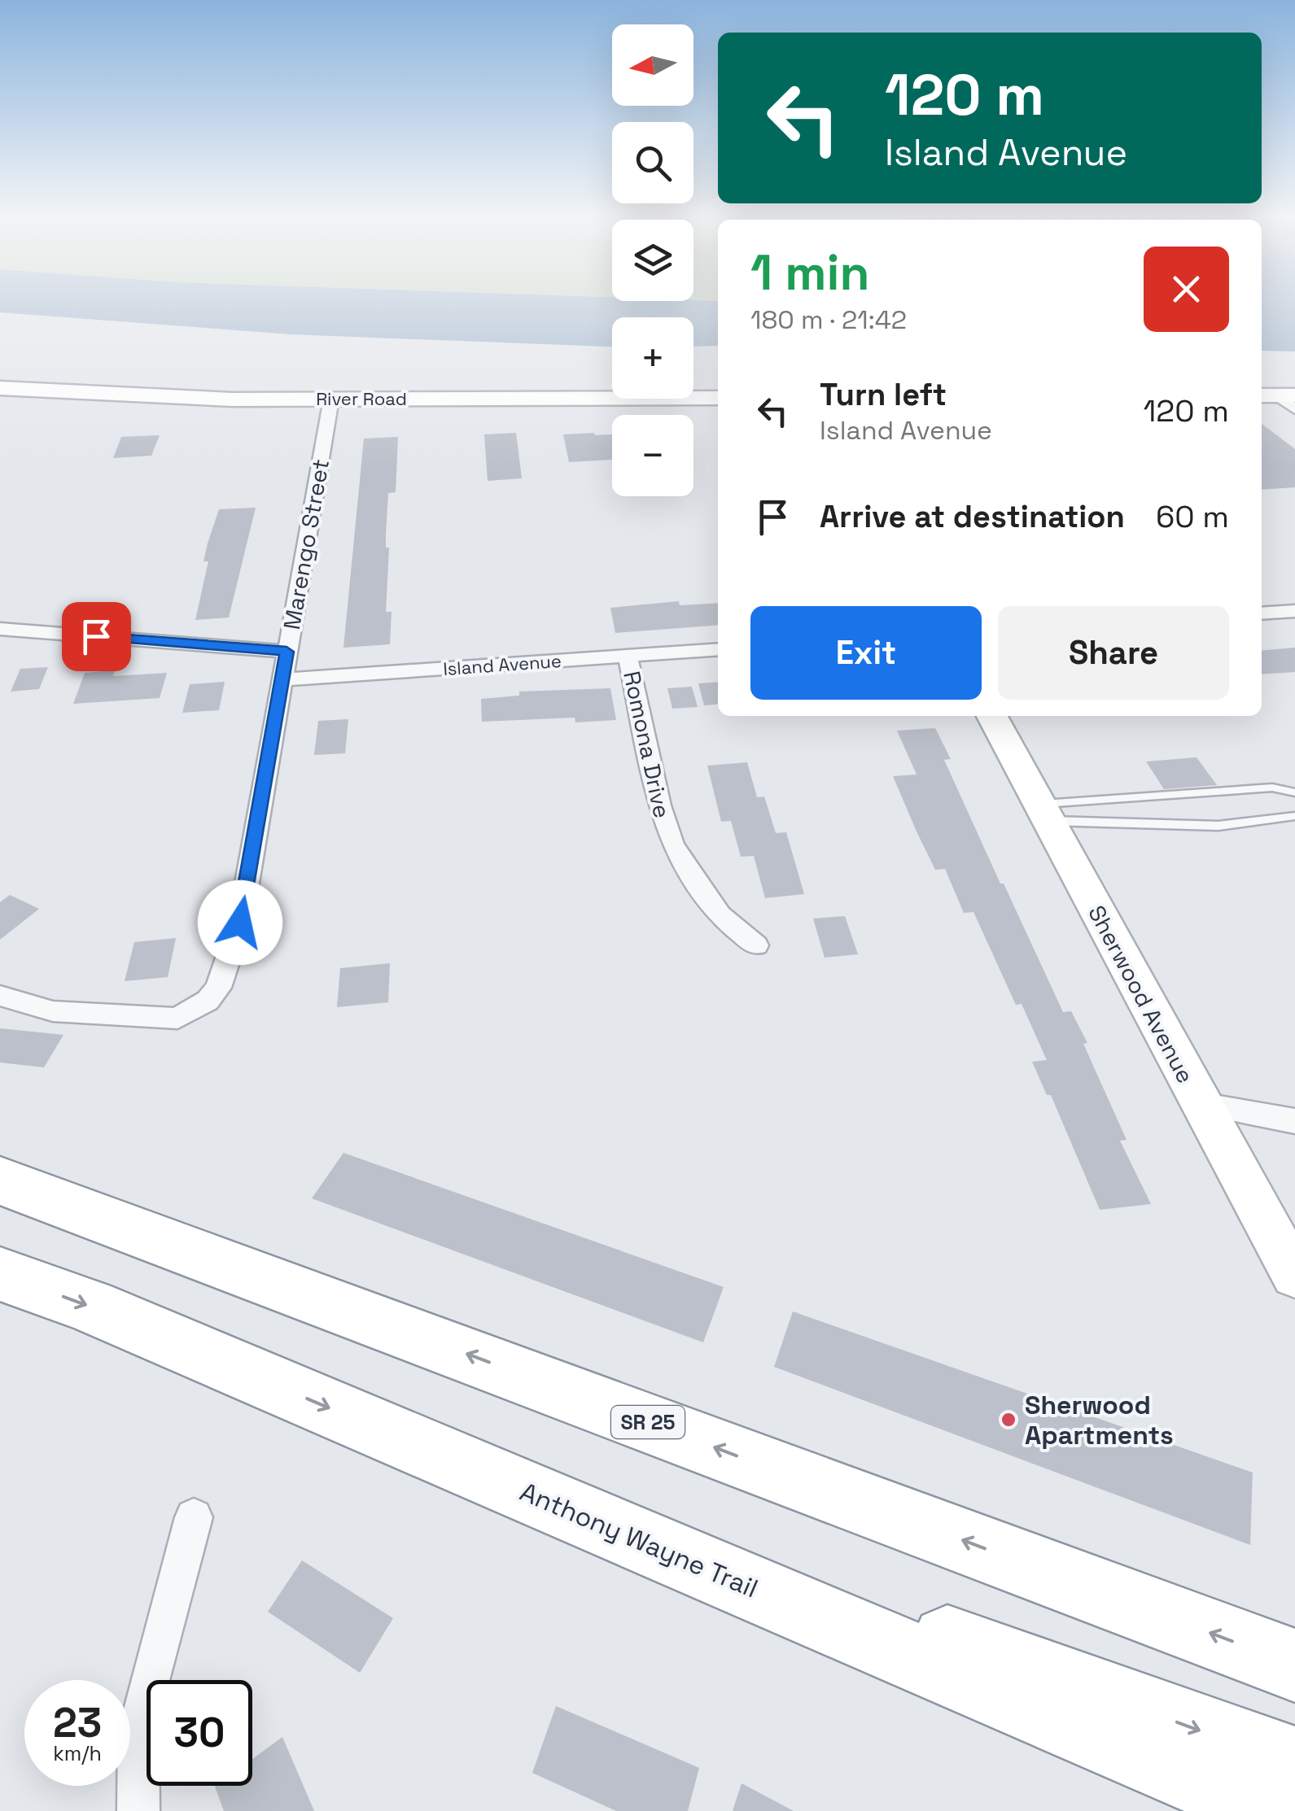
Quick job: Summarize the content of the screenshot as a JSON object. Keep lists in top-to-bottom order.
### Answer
{
  "streets": {
    "highway": ["SR 25", "Anthony Wayne Trail"],
    "street": [
      "River Road",
      "Marengo Street",
      "Island Avenue",
      "Romona Drive",
      "Sherwood Avenue"
    ]
  },
  "crossings": [
    ["River Road", "Marengo Street"],
    ["Marengo Street", "Island Avenue"],
    ["Island Avenue", "Romona Drive"]
  ],
  "places": ["Sherwood Apartments"],
  "north": "left",
  "page": {
    "map_buttons": ["+", "−"],
    "turn": ["120 m", "Island Avenue"],
    "heading": ["1 min", "180 m · 21:42"],
    "list": [
      {
        "name": "Turn left",
        "note": "Island Avenue",
        "value": "120 m"
      },
      {
        "name": "Arrive at destination",
        "value": "60 m"
      }
    ],
    "buttons": ["Exit", "Share"],
    "speed": "23 km/h",
    "limit": "30"
  }
}
